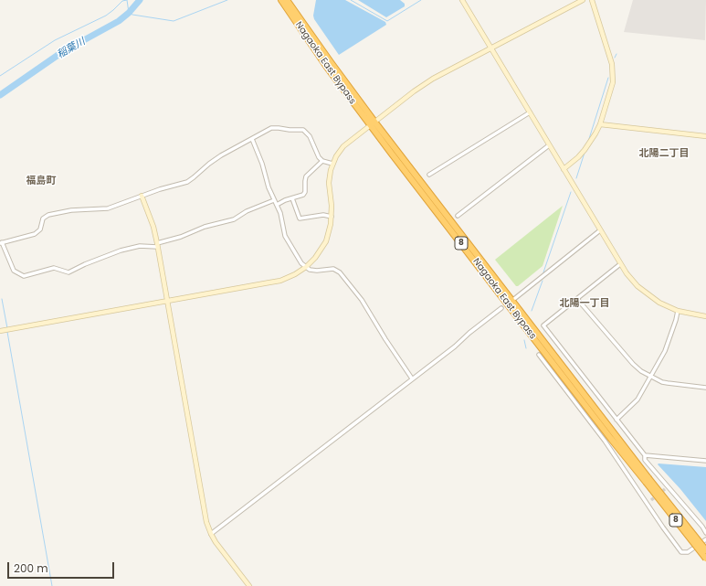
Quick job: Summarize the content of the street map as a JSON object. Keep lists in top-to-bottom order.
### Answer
{
  "streets": {
    "highway": ["Nagaoka East Bypass", "8"]
  },
  "districts": ["北陽二丁目", "福島町", "北陽一丁目"],
  "water": ["稲葉川"],
  "scale_bar": "200 m"
}
